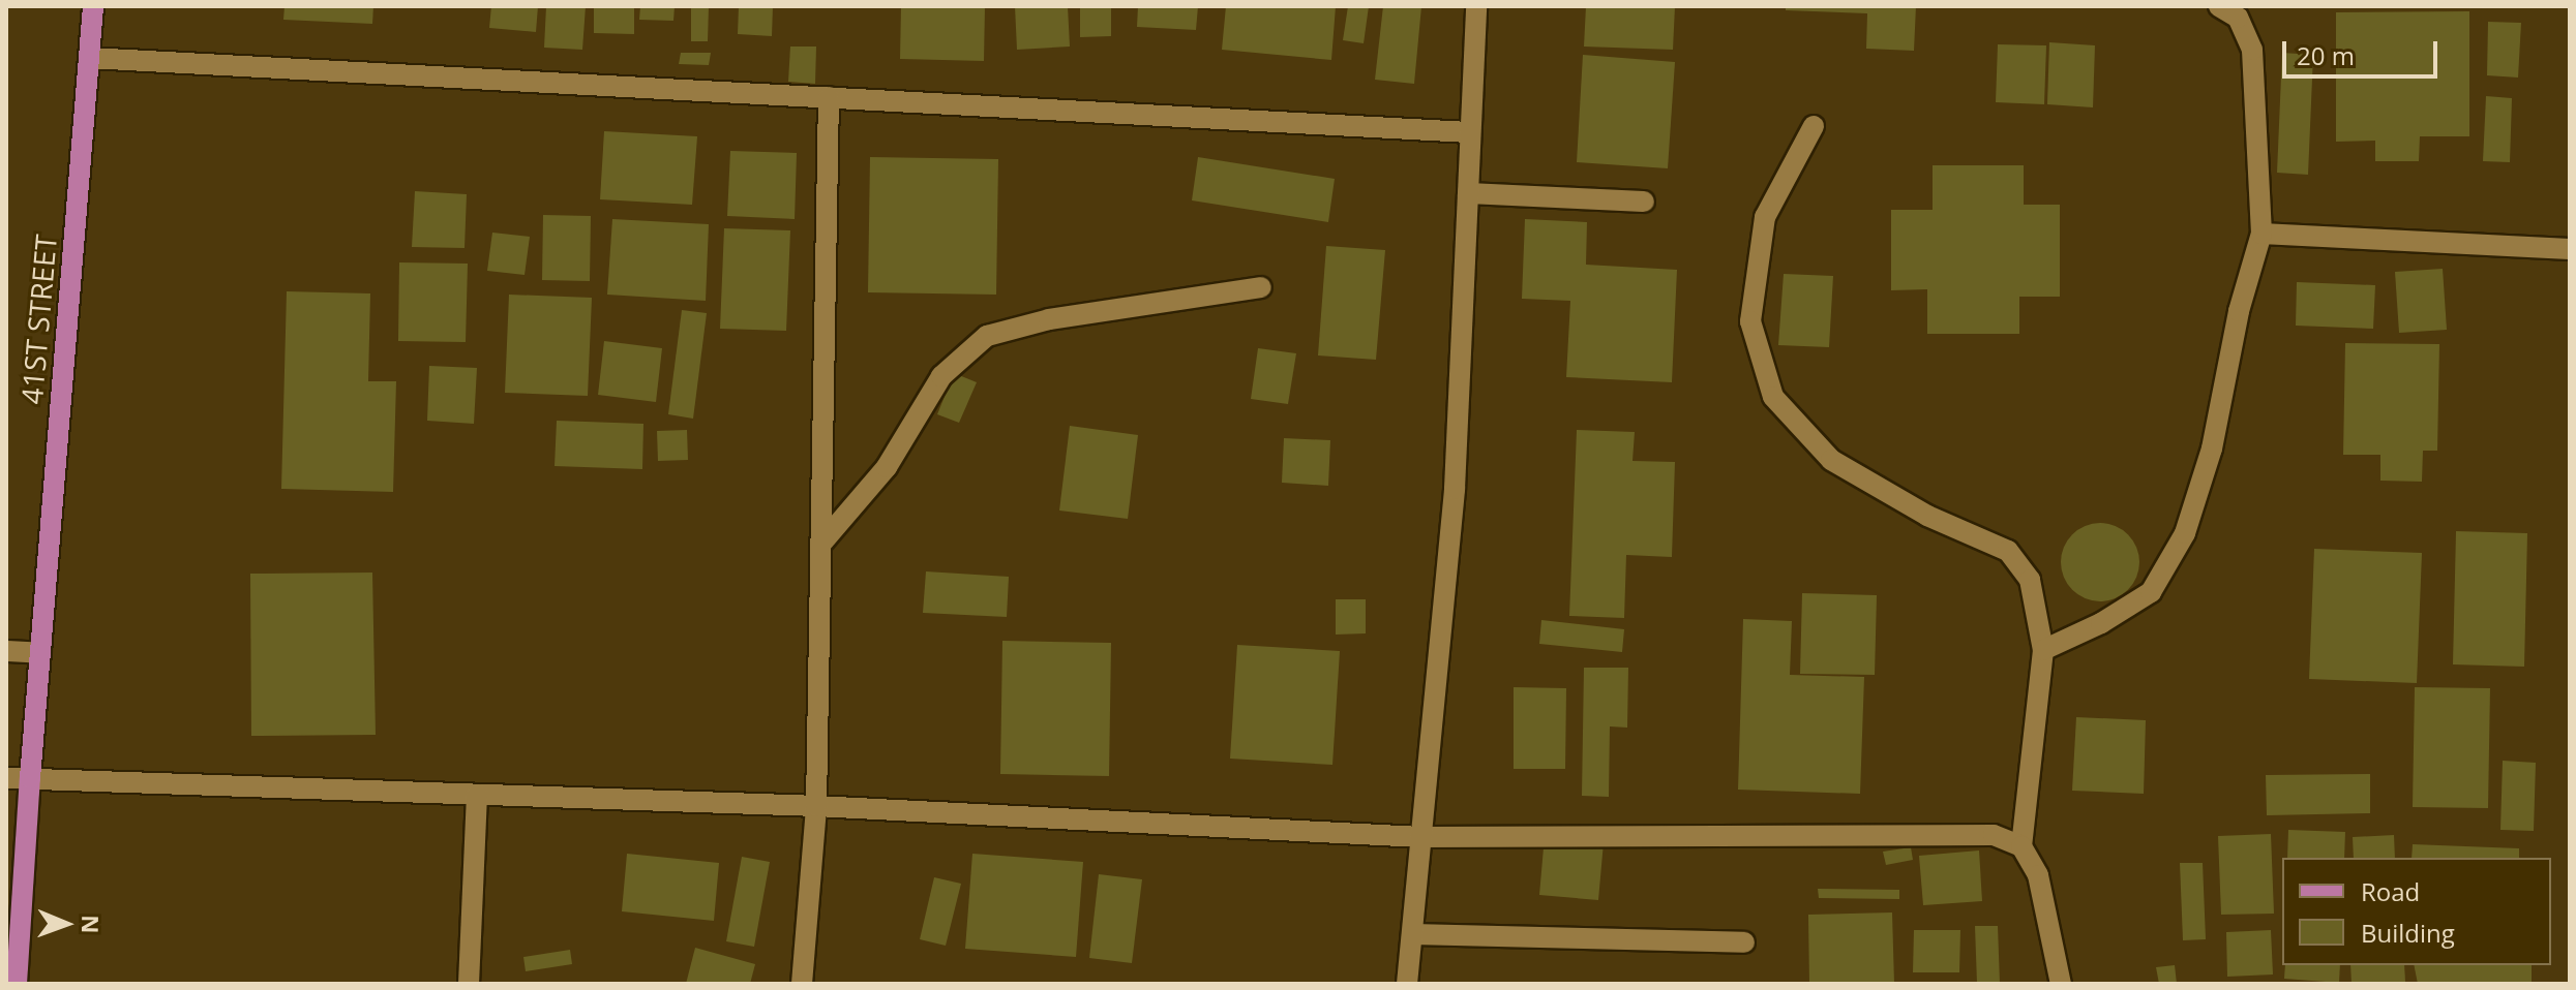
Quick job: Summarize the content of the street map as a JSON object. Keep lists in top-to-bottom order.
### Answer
{
  "streets": {
    "main road": ["41ST STREET"]
  },
  "legend": ["Road", "Building"],
  "scale_bar": "20 m",
  "north": "right"
}
